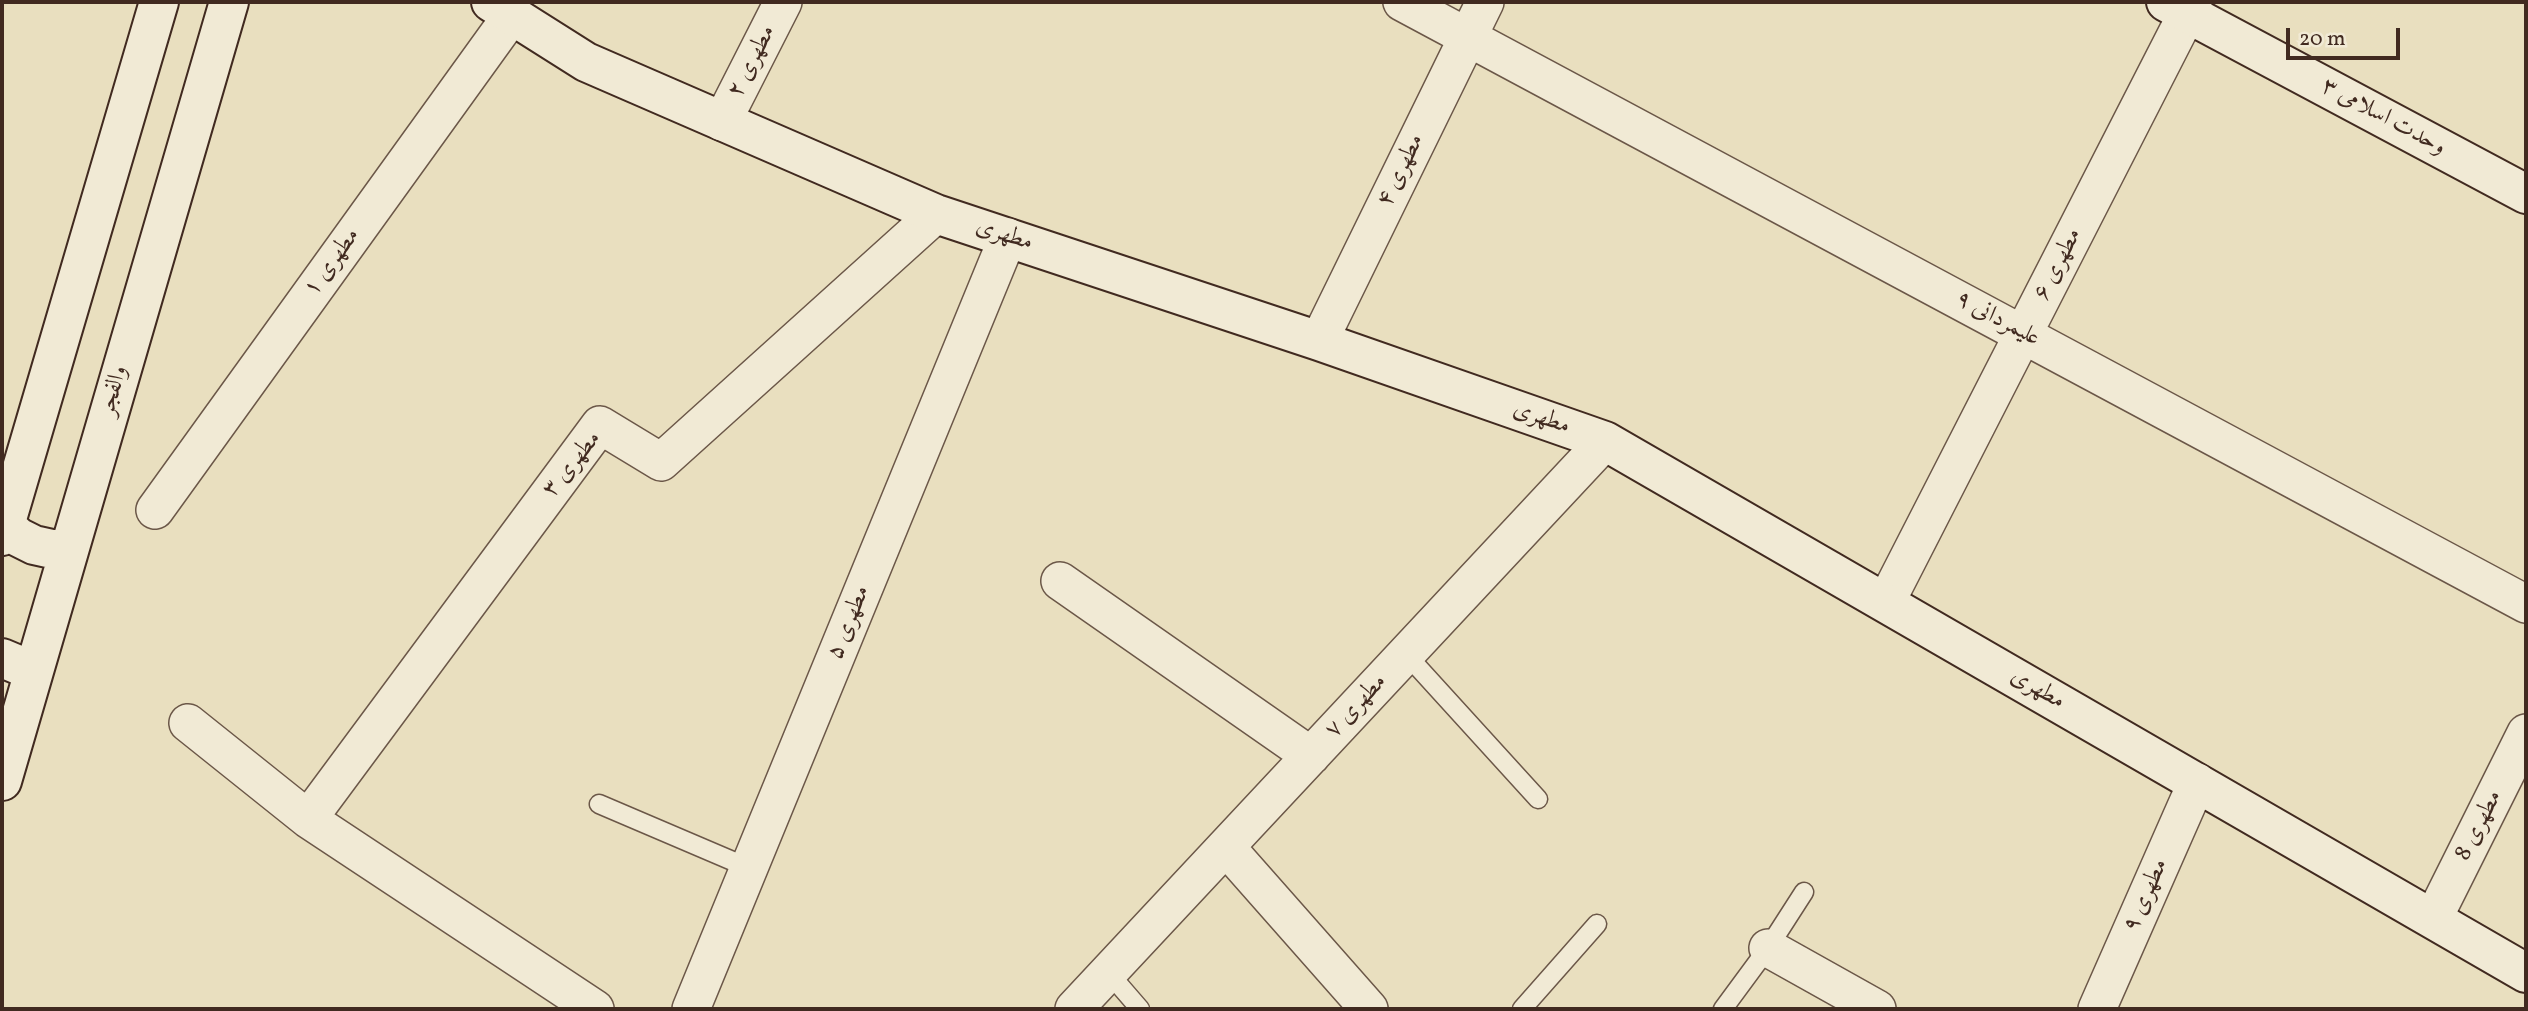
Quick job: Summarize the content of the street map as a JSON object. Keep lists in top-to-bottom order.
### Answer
{
  "streets": {
    "street": [
      "مطهری ۲",
      "وحدت اسلامی ۳",
      "مطهری ۴",
      "مطهری",
      "مطهری ۱",
      "مطهری ۶",
      "علیمردانی ۹",
      "والفجر",
      "مطهری ۳",
      "مطهری ۵",
      "مطهری ۷",
      "مطهری 8",
      "مطهری ۹"
    ]
  },
  "crossings": [
    ["مطهری ۲", "مطهری"],
    ["وحدت اسلامی ۳", "مطهری ۶"],
    ["مطهری ۴", "مطهری"],
    ["مطهری ۴", "علیمردانی ۹"],
    ["مطهری", "مطهری ۱"],
    ["مطهری", "مطهری ۶"],
    ["مطهری", "مطهری ۳"],
    ["مطهری", "مطهری ۵"],
    ["مطهری", "مطهری ۷"],
    ["مطهری", "مطهری 8"],
    ["مطهری", "مطهری ۹"],
    ["مطهری ۶", "علیمردانی ۹"]
  ],
  "scale_bar": "20 m"
}
